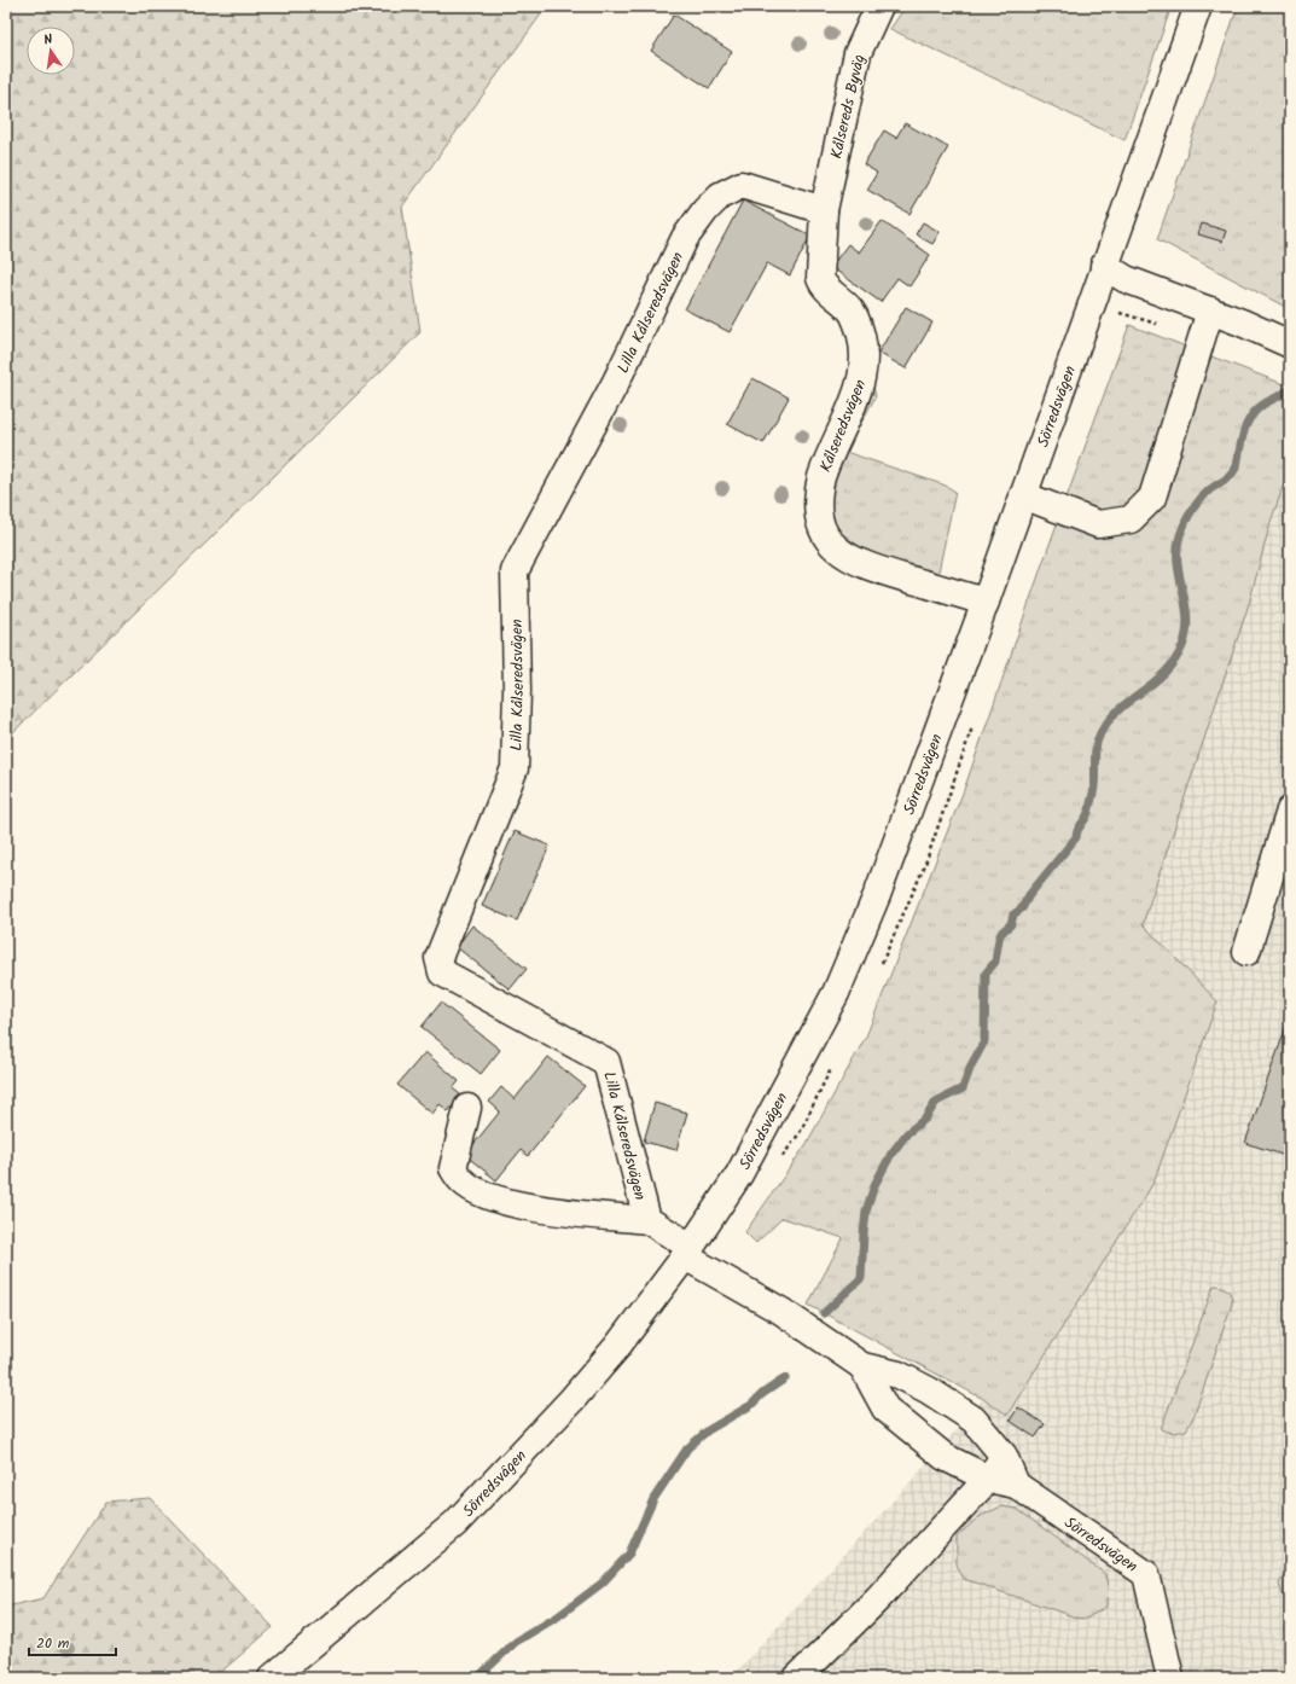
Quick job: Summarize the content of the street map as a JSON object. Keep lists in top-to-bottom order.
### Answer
{
  "streets": {
    "street": [
      "Kålsereds Byväg",
      "Lilla Kålseredsvägen",
      "Sörredsvägen",
      "Kålseredsvägen"
    ]
  },
  "crossings": [
    ["Kålsereds Byväg", "Lilla Kålseredsvägen"],
    ["Kålsereds Byväg", "Kålseredsvägen"],
    ["Lilla Kålseredsvägen", "Sörredsvägen"],
    ["Lilla Kålseredsvägen", "Kålseredsvägen"],
    ["Sörredsvägen", "Kålseredsvägen"]
  ],
  "scale_bar": "20 m",
  "north": "top"
}
